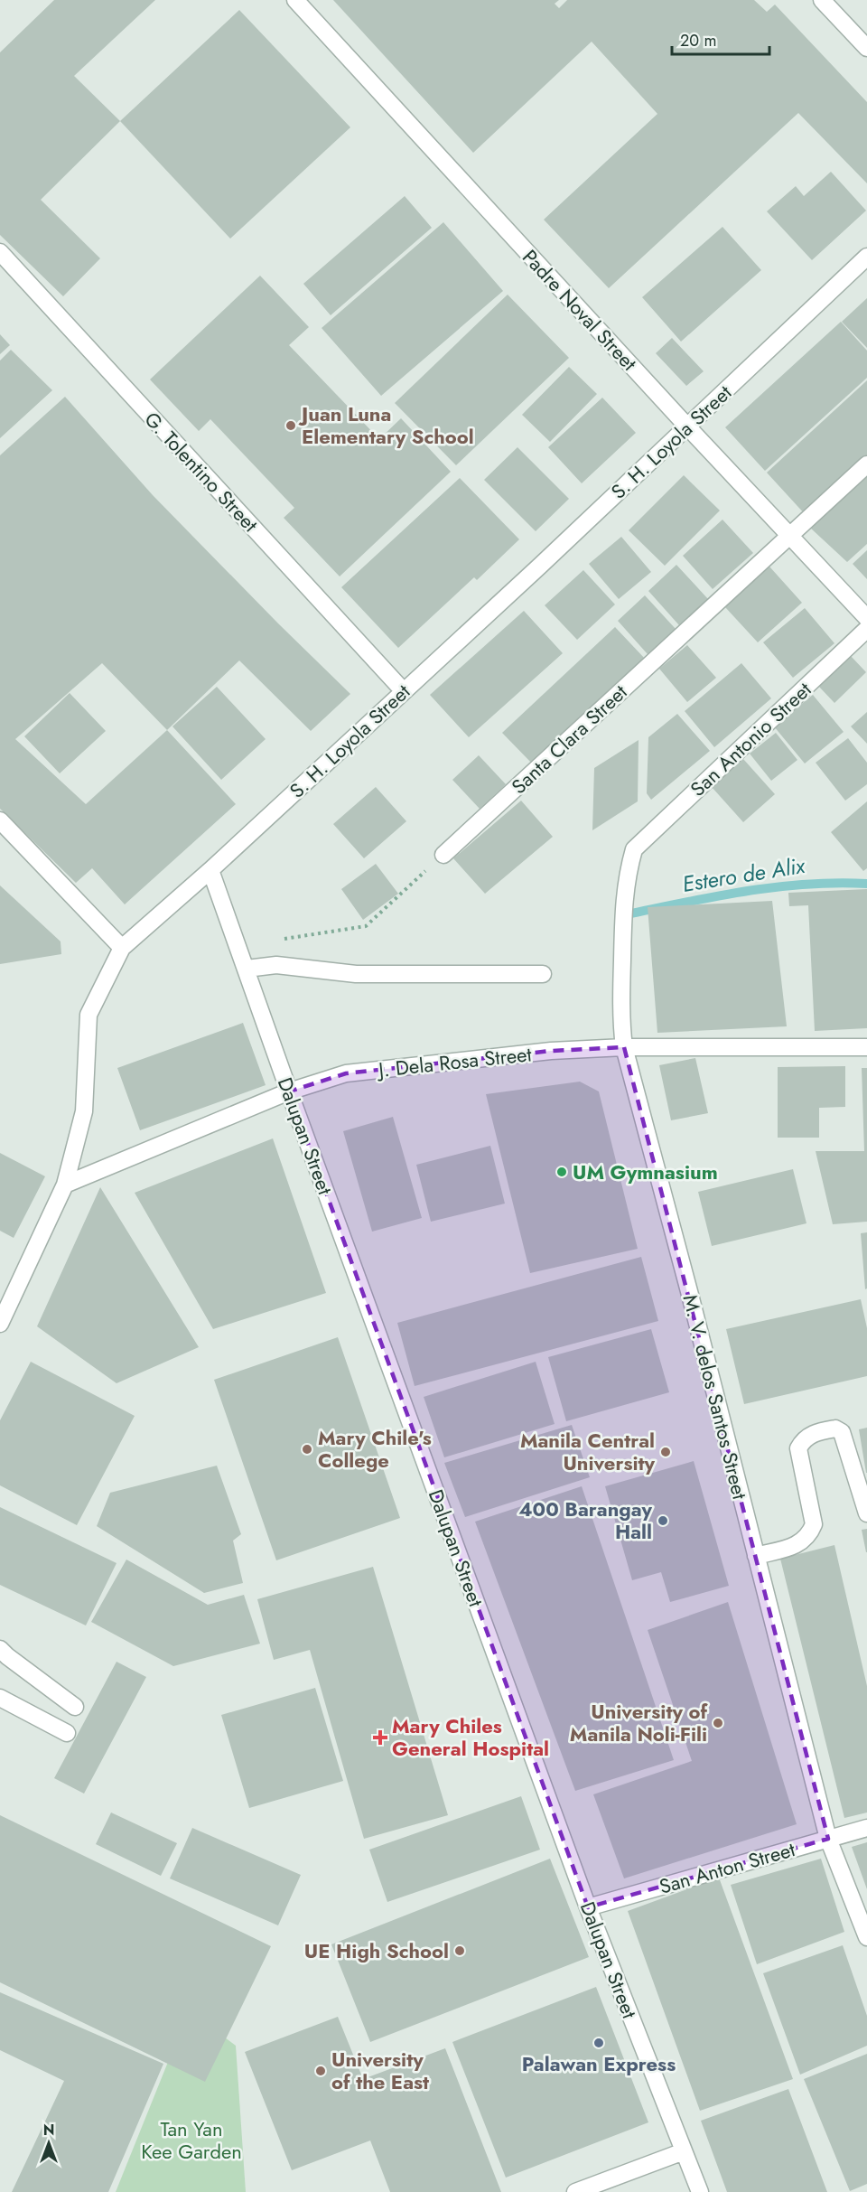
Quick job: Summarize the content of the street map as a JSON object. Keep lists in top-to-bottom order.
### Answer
{
  "streets": {
    "street": [
      "Padre Noval Street",
      "S. H. Loyola Street",
      "G. Tolentino Street",
      "Santa Clara Street",
      "San Antonio Street",
      "J. Dela Rosa Street",
      "Dalupan Street",
      "M. V. delos Santos Street",
      "San Anton Street"
    ]
  },
  "crossings": [
    ["Padre Noval Street", "S. H. Loyola Street"],
    ["Padre Noval Street", "Santa Clara Street"],
    ["S. H. Loyola Street", "G. Tolentino Street"],
    ["S. H. Loyola Street", "J. Dela Rosa Street"],
    ["S. H. Loyola Street", "Dalupan Street"],
    ["San Antonio Street", "M. V. delos Santos Street"],
    ["J. Dela Rosa Street", "Dalupan Street"],
    ["J. Dela Rosa Street", "M. V. delos Santos Street"],
    ["Dalupan Street", "San Anton Street"],
    ["M. V. delos Santos Street", "San Anton Street"]
  ],
  "water": ["Estero de Alix"],
  "parks": ["Tan Yan Kee Garden"],
  "places": {
    "other": [
      "Juan Luna Elementary School",
      "UM Gymnasium",
      "Mary Chile's College",
      "Manila Central University",
      "400 Barangay Hall",
      "University of Manila Noli-Fili",
      "UE High School",
      "Palawan Express",
      "University of the East"
    ],
    "health": ["Mary Chiles General Hospital"]
  },
  "scale_bar": "20 m",
  "north": "top"
}
